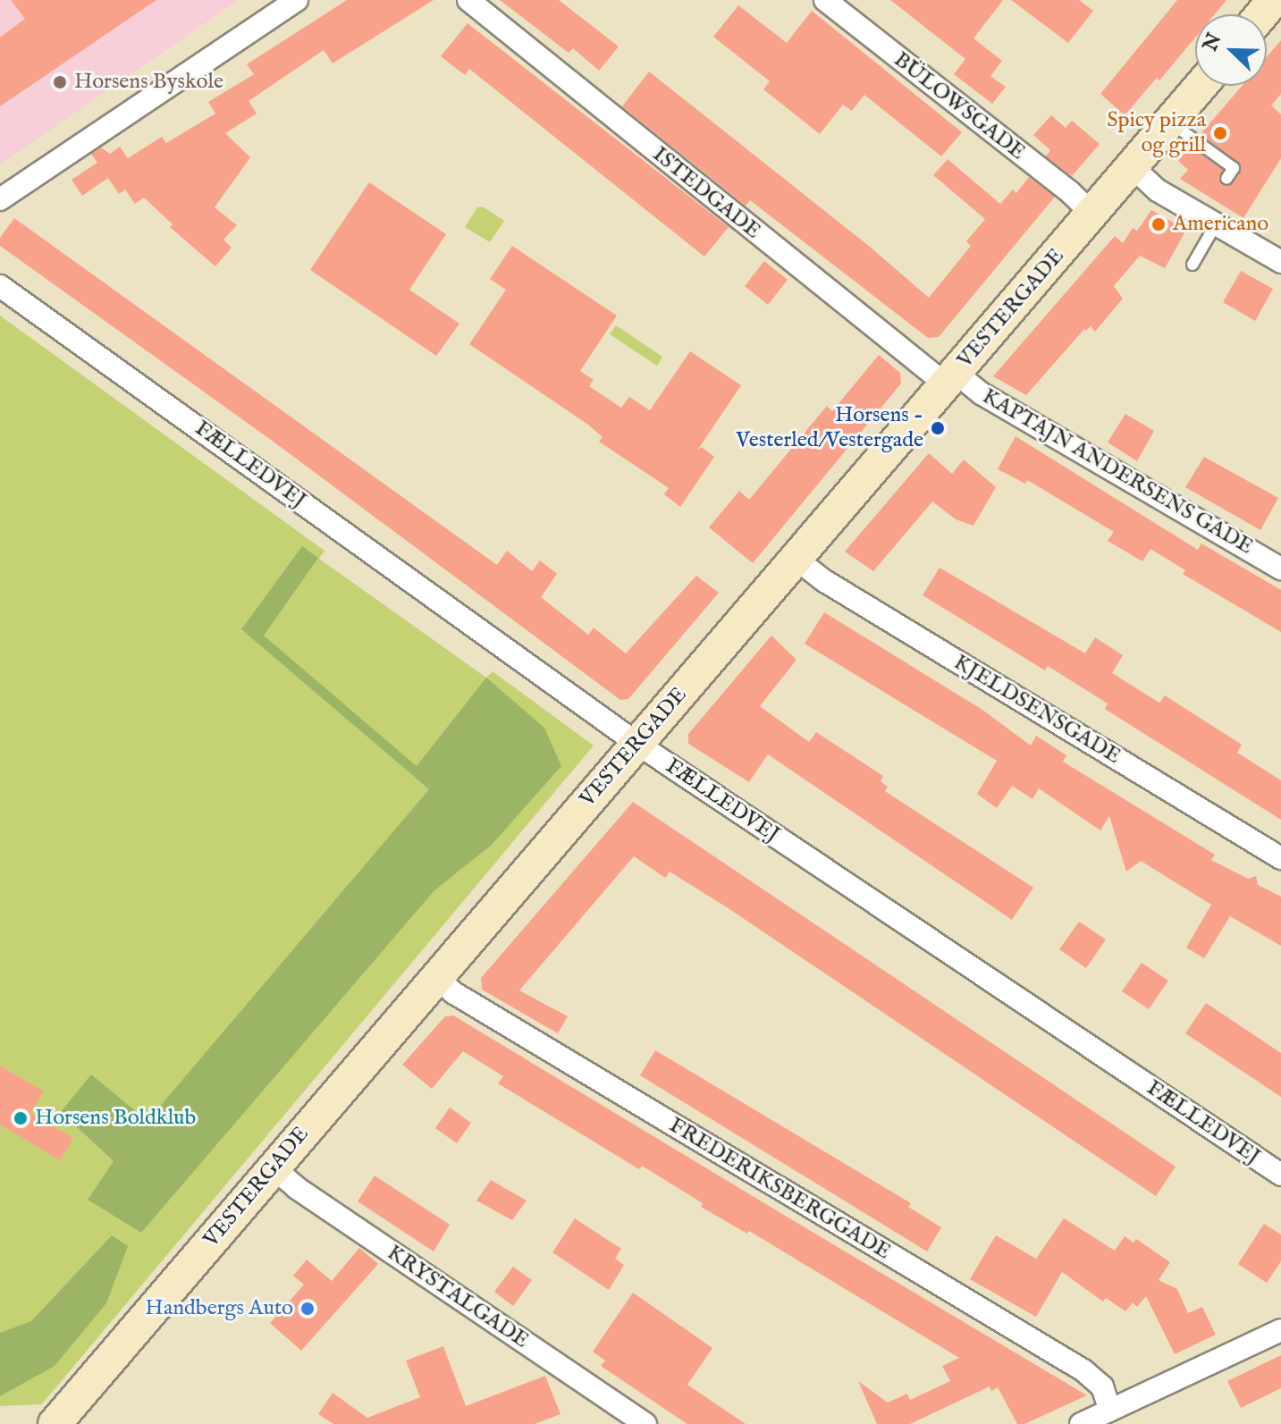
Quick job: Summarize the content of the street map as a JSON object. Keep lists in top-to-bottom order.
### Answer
{
  "streets": {
    "main road": ["VESTERGADE"],
    "street": [
      "BÜLOWSGADE",
      "ISTEDGADE",
      "FÆLLEDVEJ",
      "KAPTAJN ANDERSENS GADE",
      "KJELDSENSGADE",
      "FREDERIKSBERGGADE",
      "KRYSTALGADE"
    ]
  },
  "crossings": [
    ["BÜLOWSGADE", "VESTERGADE"],
    ["ISTEDGADE", "VESTERGADE"],
    ["ISTEDGADE", "KAPTAJN ANDERSENS GADE"],
    ["VESTERGADE", "FÆLLEDVEJ"],
    ["VESTERGADE", "KAPTAJN ANDERSENS GADE"],
    ["VESTERGADE", "KJELDSENSGADE"],
    ["VESTERGADE", "FREDERIKSBERGGADE"],
    ["VESTERGADE", "KRYSTALGADE"]
  ],
  "places": [
    "Horsens Byskole",
    "Spicy pizza og grill",
    "Americano",
    "Horsens - Vesterled/Vestergade",
    "Horsens Boldklub",
    "Handbergs Auto"
  ],
  "north": "top left"
}
